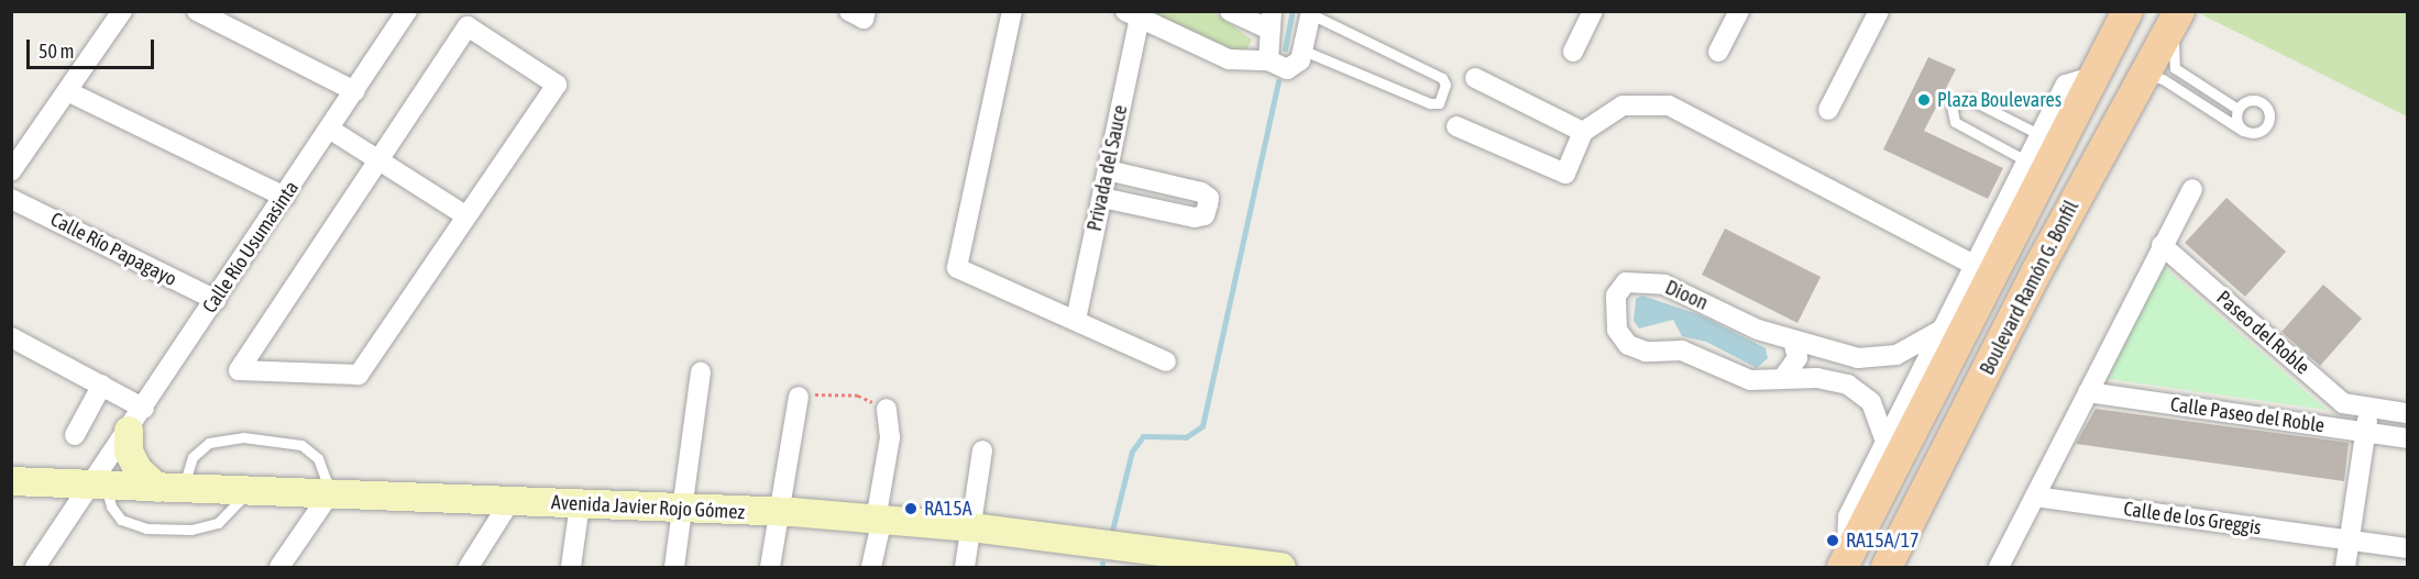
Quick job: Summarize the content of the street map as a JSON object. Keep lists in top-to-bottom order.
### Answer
{
  "streets": {
    "main road": ["Boulevard Ramón G. Bonfil"],
    "street": [
      "Privada del Sauce",
      "Calle Río Usumasinta",
      "Calle Río Papagayo",
      "Dioon",
      "Paseo del Roble",
      "Calle Paseo del Roble",
      "Avenida Javier Rojo Gómez",
      "Calle de los Greggis"
    ]
  },
  "crossings": [
    ["Calle Río Usumasinta", "Calle Río Papagayo"],
    ["Calle Río Usumasinta", "Avenida Javier Rojo Gómez"],
    ["Boulevard Ramón G. Bonfil", "Dioon"]
  ],
  "places": ["Plaza Boulevares", "RA15A", "RA15A/17"],
  "scale_bar": "50 m"
}
